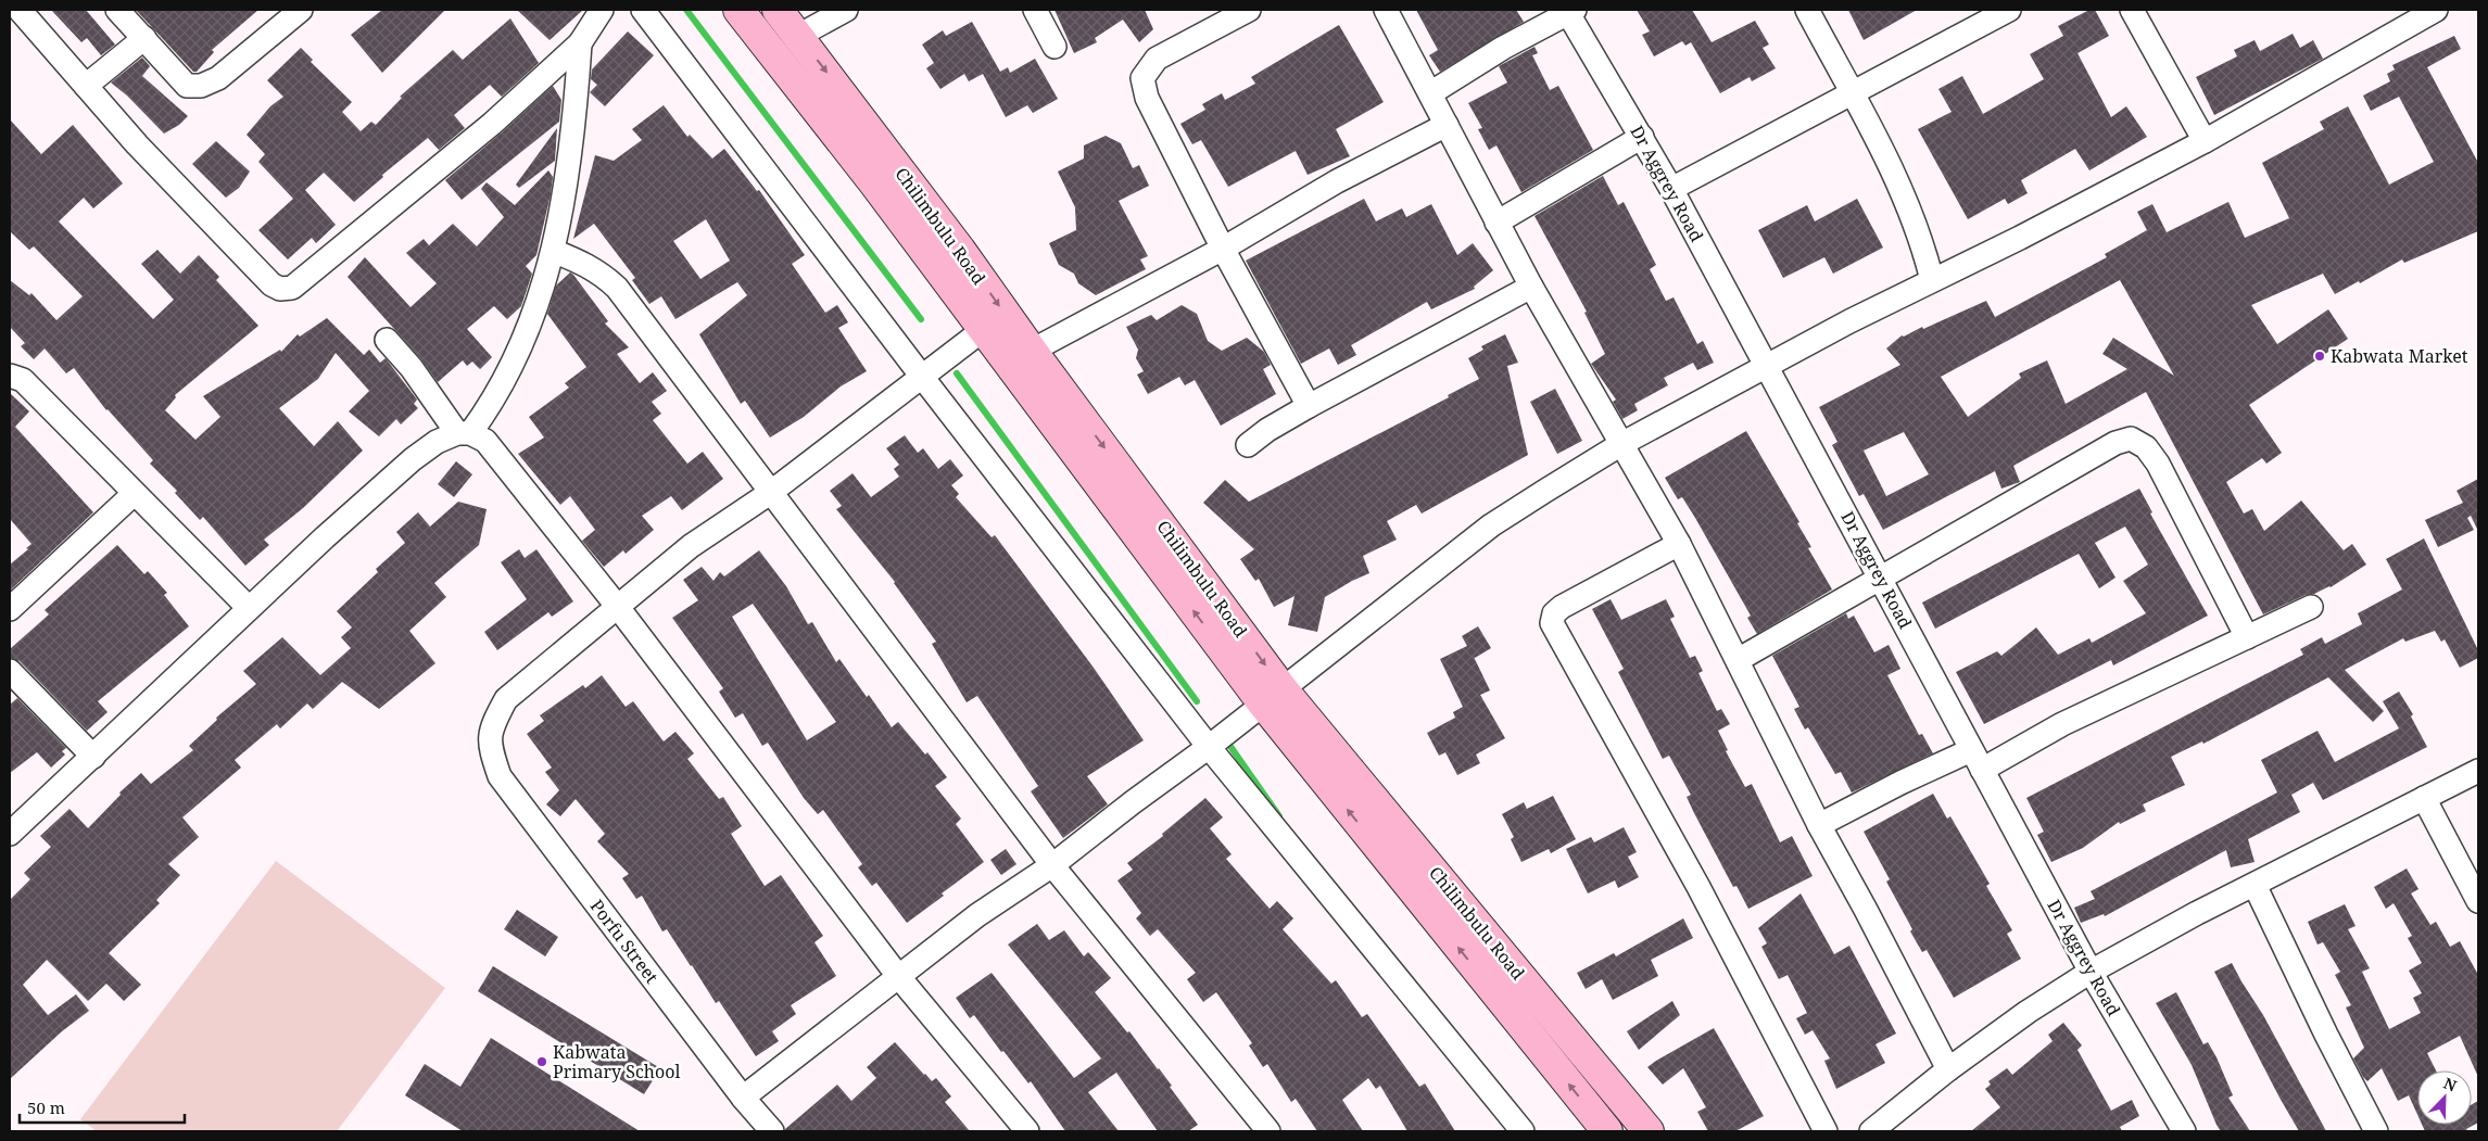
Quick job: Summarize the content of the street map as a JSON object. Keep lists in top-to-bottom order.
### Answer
{
  "streets": {
    "main road": ["Chilimbulu Road"],
    "street": ["Dr Aggrey Road", "Porfu Street"]
  },
  "places": ["Kabwata Market", "Kabwata Primary School"],
  "scale_bar": "50 m",
  "north": "top right"
}
